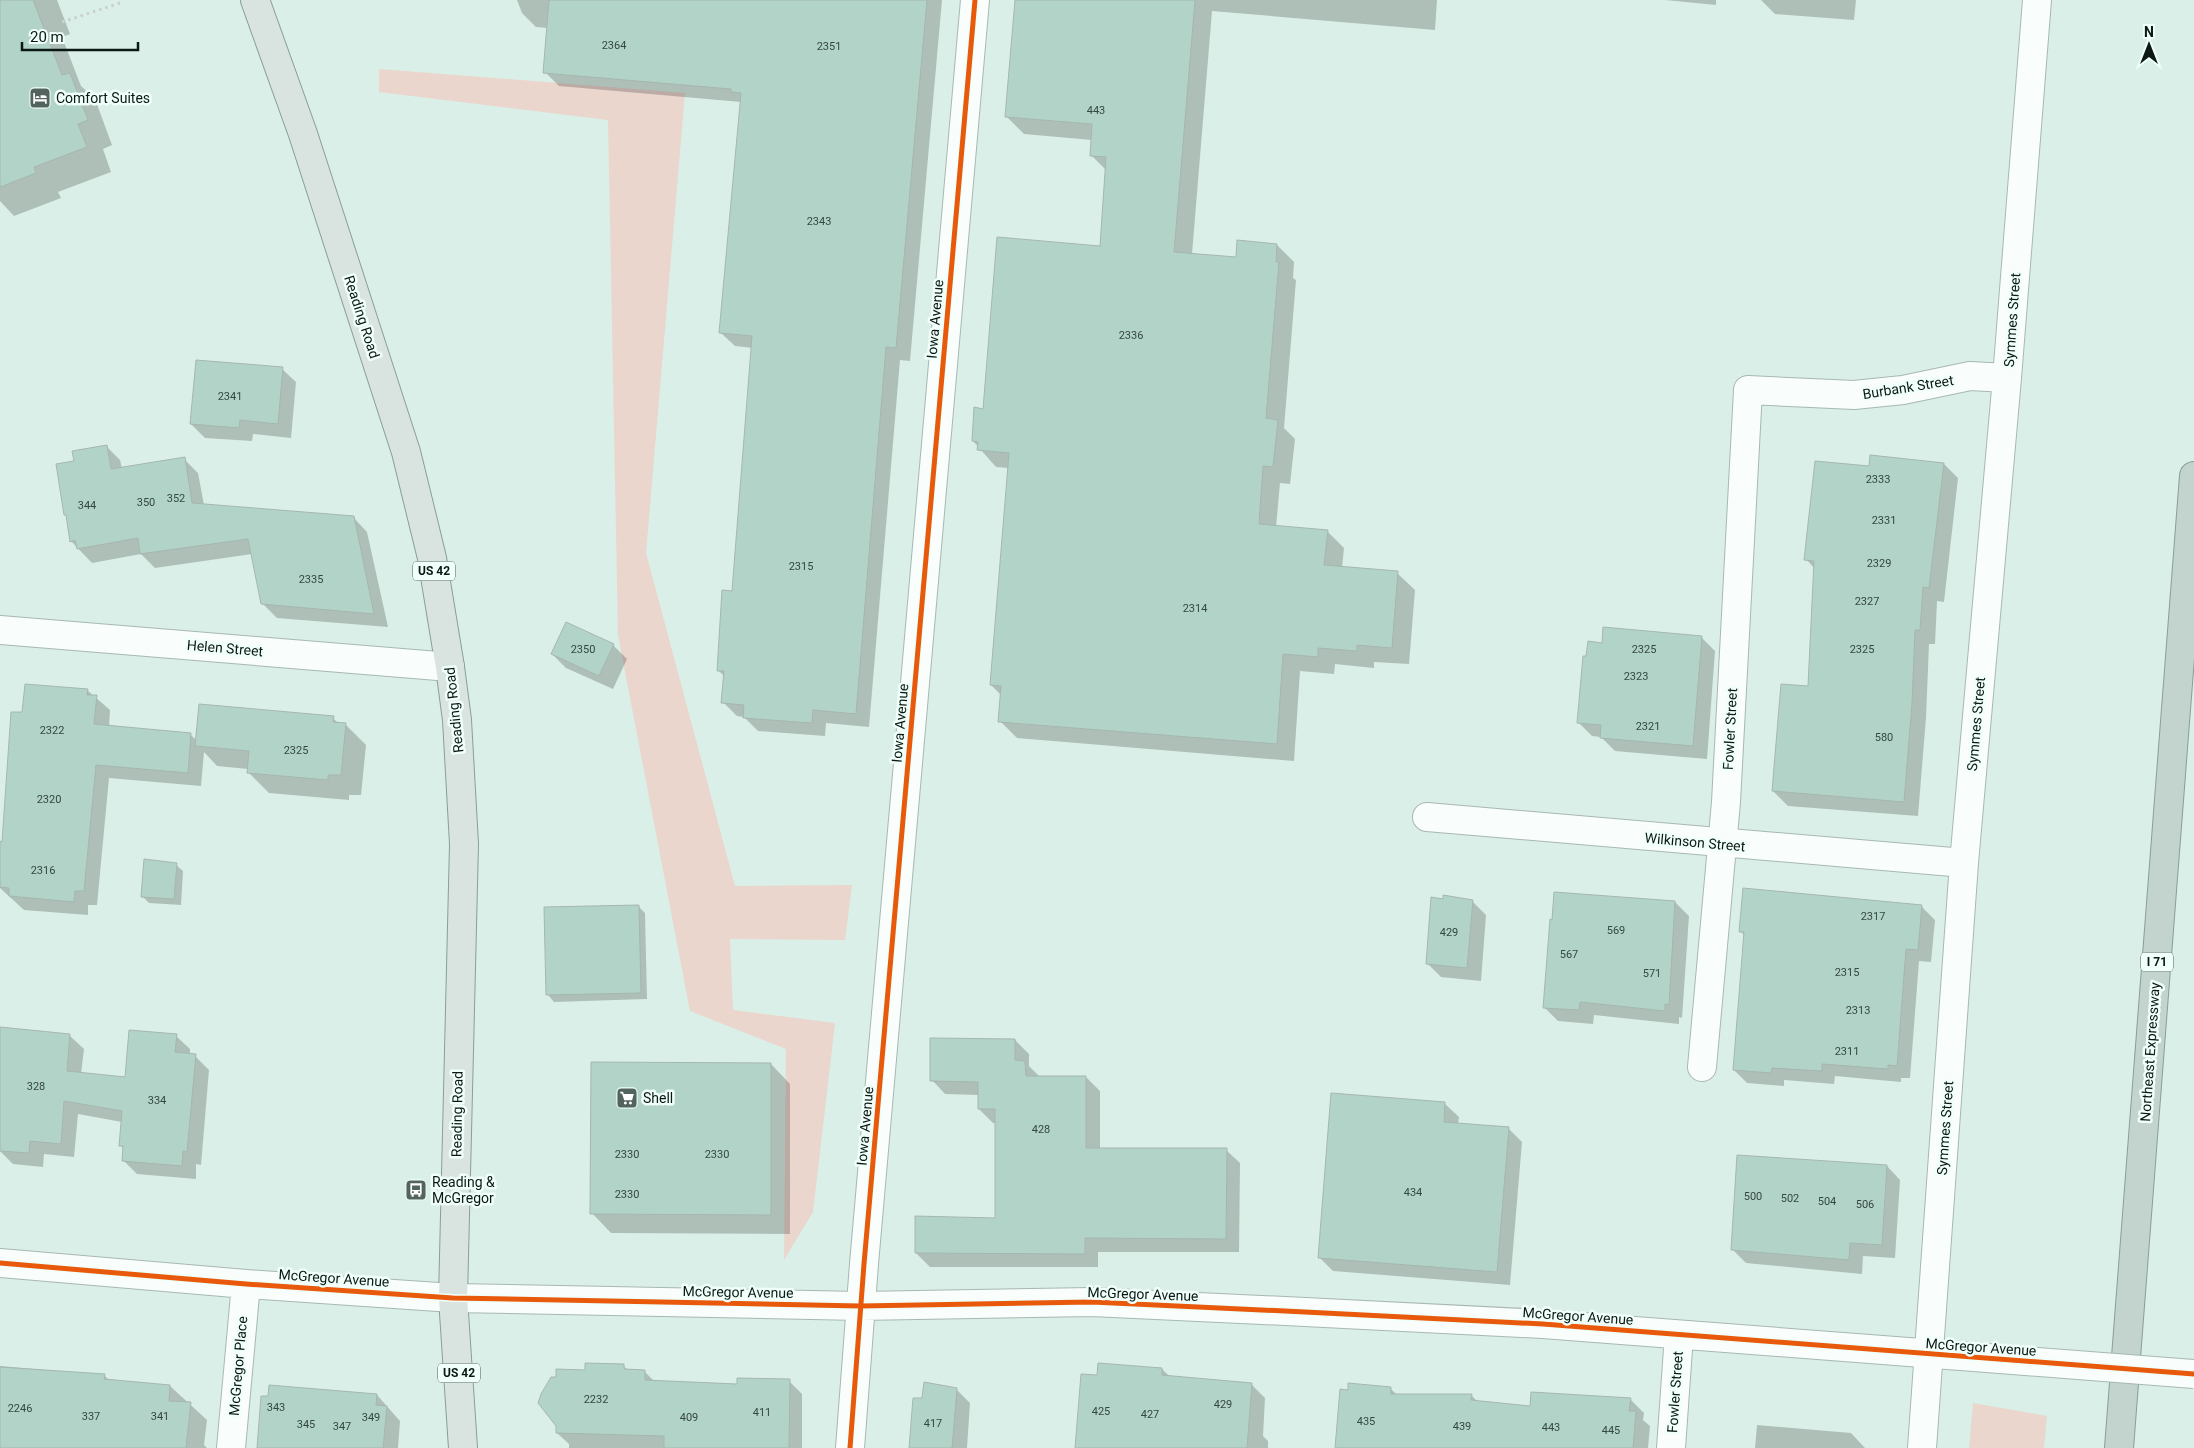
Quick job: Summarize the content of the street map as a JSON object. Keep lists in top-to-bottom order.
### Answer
{
  "streets": {
    "highway": ["I 71", "Northeast Expressway"],
    "main road": ["Reading Road", "US 42"],
    "street": [
      "Iowa Avenue",
      "Symmes Street",
      "Burbank Street",
      "Helen Street",
      "Fowler Street",
      "Wilkinson Street",
      "McGregor Avenue",
      "McGregor Place"
    ]
  },
  "crossings": [
    ["Reading Road", "Helen Street"],
    ["Reading Road", "McGregor Avenue"],
    ["Iowa Avenue", "McGregor Avenue"],
    ["Symmes Street", "Burbank Street"],
    ["Symmes Street", "Wilkinson Street"],
    ["Symmes Street", "McGregor Avenue"],
    ["Burbank Street", "Fowler Street"],
    ["Fowler Street", "Wilkinson Street"],
    ["Fowler Street", "McGregor Avenue"],
    ["McGregor Avenue", "McGregor Place"]
  ],
  "places": {
    "hotel": ["Comfort Suites"],
    "supermarket": ["Shell"],
    "bus stop": ["Reading & McGregor"]
  },
  "house_numbers": [
    "2364",
    "2351",
    "443",
    "2343",
    "2336",
    "2341",
    "2333",
    "352",
    "350",
    "344",
    "2331",
    "2329",
    "2315",
    "2335",
    "2327",
    "2314",
    "2350",
    "2325",
    "2325",
    "2323",
    "2321",
    "2322",
    "580",
    "2325",
    "2320",
    "2316",
    "2317",
    "569",
    "429",
    "567",
    "2315",
    "571",
    "2313",
    "2311",
    "328",
    "334",
    "428",
    "2330",
    "2330",
    "434",
    "2330",
    "500",
    "502",
    "504",
    "506",
    "2232",
    "429",
    "343",
    "2246",
    "425",
    "411",
    "427",
    "337",
    "341",
    "349",
    "409",
    "435",
    "417",
    "345",
    "347",
    "439",
    "443",
    "445"
  ],
  "scale_bar": "20 m",
  "north": "top"
}
